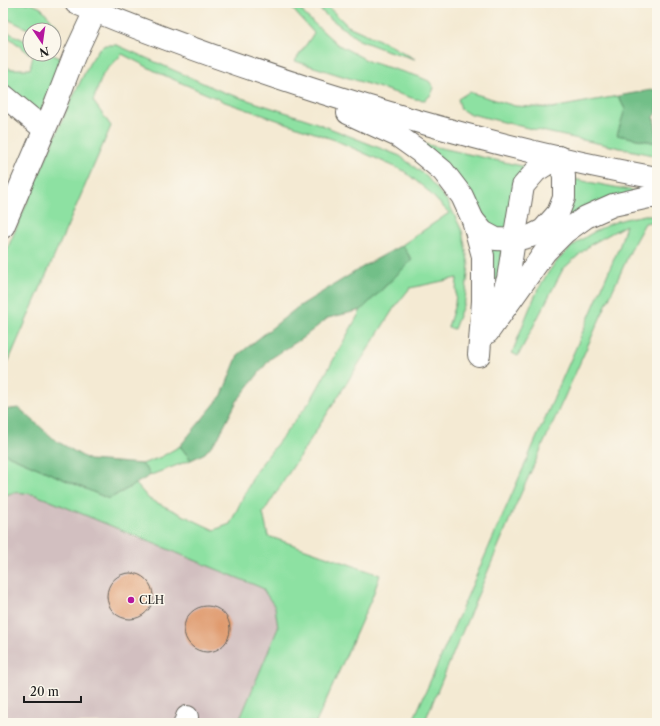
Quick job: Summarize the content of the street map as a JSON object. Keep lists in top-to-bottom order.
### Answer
{
  "places": ["CLH"],
  "scale_bar": "20 m",
  "north": "bottom"
}
